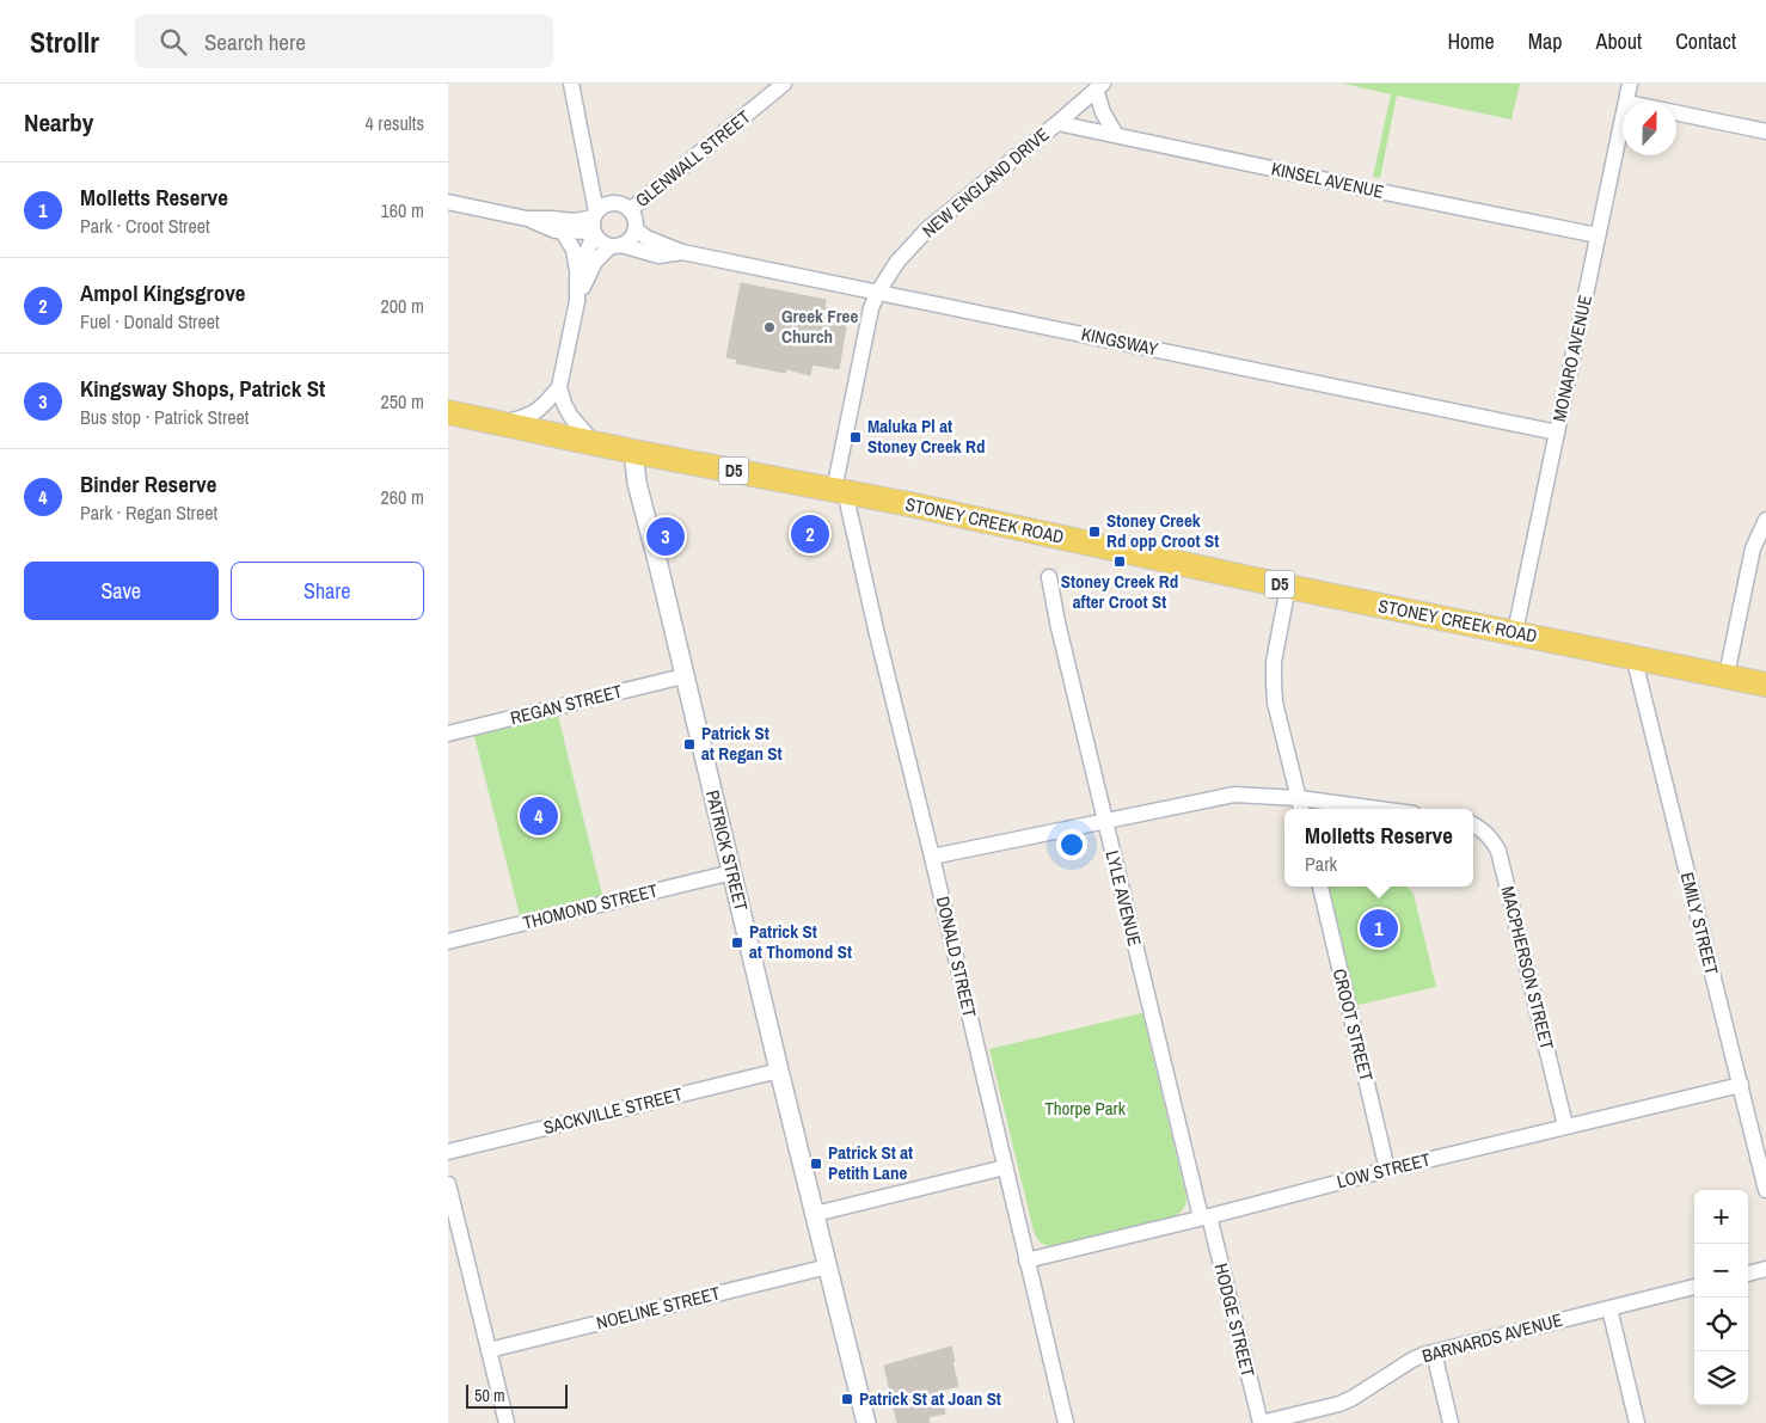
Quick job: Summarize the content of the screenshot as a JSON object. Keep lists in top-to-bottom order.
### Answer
{
  "streets": {
    "main road": ["D5", "STONEY CREEK ROAD"],
    "street": [
      "GLENWALL STREET",
      "KINSEL AVENUE",
      "NEW ENGLAND DRIVE",
      "KINGSWAY",
      "MONARO AVENUE",
      "REGAN STREET",
      "PATRICK STREET",
      "LYLE AVENUE",
      "THOMOND STREET",
      "EMILY STREET",
      "DONALD STREET",
      "MACPHERSON STREET",
      "CROOT STREET",
      "SACKVILLE STREET",
      "LOW STREET",
      "NOELINE STREET",
      "HODGE STREET",
      "BARNARDS AVENUE"
    ]
  },
  "crossings": [
    ["GLENWALL STREET", "KINGSWAY"],
    ["KINSEL AVENUE", "NEW ENGLAND DRIVE"],
    ["KINSEL AVENUE", "MONARO AVENUE"],
    ["NEW ENGLAND DRIVE", "KINGSWAY"],
    ["NEW ENGLAND DRIVE", "STONEY CREEK ROAD"],
    ["NEW ENGLAND DRIVE", "DONALD STREET"],
    ["KINGSWAY", "MONARO AVENUE"],
    ["MONARO AVENUE", "STONEY CREEK ROAD"],
    ["STONEY CREEK ROAD", "PATRICK STREET"],
    ["STONEY CREEK ROAD", "EMILY STREET"],
    ["STONEY CREEK ROAD", "DONALD STREET"],
    ["REGAN STREET", "PATRICK STREET"],
    ["PATRICK STREET", "THOMOND STREET"],
    ["PATRICK STREET", "SACKVILLE STREET"],
    ["PATRICK STREET", "NOELINE STREET"],
    ["LYLE AVENUE", "LOW STREET"],
    ["LYLE AVENUE", "HODGE STREET"],
    ["EMILY STREET", "LOW STREET"],
    ["DONALD STREET", "LOW STREET"],
    ["MACPHERSON STREET", "LOW STREET"],
    ["CROOT STREET", "LOW STREET"],
    ["LOW STREET", "HODGE STREET"],
    ["HODGE STREET", "BARNARDS AVENUE"]
  ],
  "parks": ["Thorpe Park"],
  "places": {
    "other": ["Greek Free Church"],
    "transit": [
      "Maluka Pl at Stoney Creek Rd",
      "Stoney Creek Rd opp Croot St",
      "Stoney Creek Rd after Croot St",
      "Patrick St at Regan St",
      "Patrick St at Thomond St",
      "Patrick St at Petith Lane",
      "Patrick St at Joan St"
    ]
  },
  "scale_bar": "50 m",
  "north": "top",
  "page": {
    "header": "Strollr",
    "search": "Search here",
    "nav": [
      "Home",
      "Map",
      "About",
      "Contact"
    ],
    "heading": ["Nearby", "4 results"],
    "list": [
      {
        "mark": "1",
        "name": "Molletts Reserve",
        "note": "Park · Croot Street",
        "value": "160 m"
      },
      {
        "mark": "2",
        "name": "Ampol Kingsgrove",
        "note": "Fuel · Donald Street",
        "value": "200 m"
      },
      {
        "mark": "3",
        "name": "Kingsway Shops, Patrick St",
        "note": "Bus stop · Patrick Street",
        "value": "250 m"
      },
      {
        "mark": "4",
        "name": "Binder Reserve",
        "note": "Park · Regan Street",
        "value": "260 m"
      }
    ],
    "pins": [
      "2",
      "3",
      "4",
      "1"
    ],
    "buttons": ["Save", "Share"],
    "popup": ["Molletts Reserve", "Park"],
    "map_buttons": ["+", "−"],
    "scale": "50 m"
  }
}
